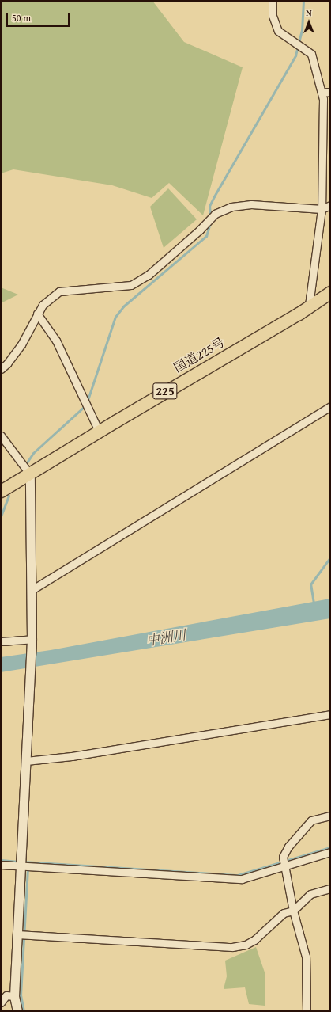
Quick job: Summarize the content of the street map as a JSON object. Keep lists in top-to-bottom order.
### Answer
{
  "streets": {
    "highway": ["国道225号", "225"]
  },
  "water": ["中洲川"],
  "scale_bar": "50 m",
  "north": "top"
}
